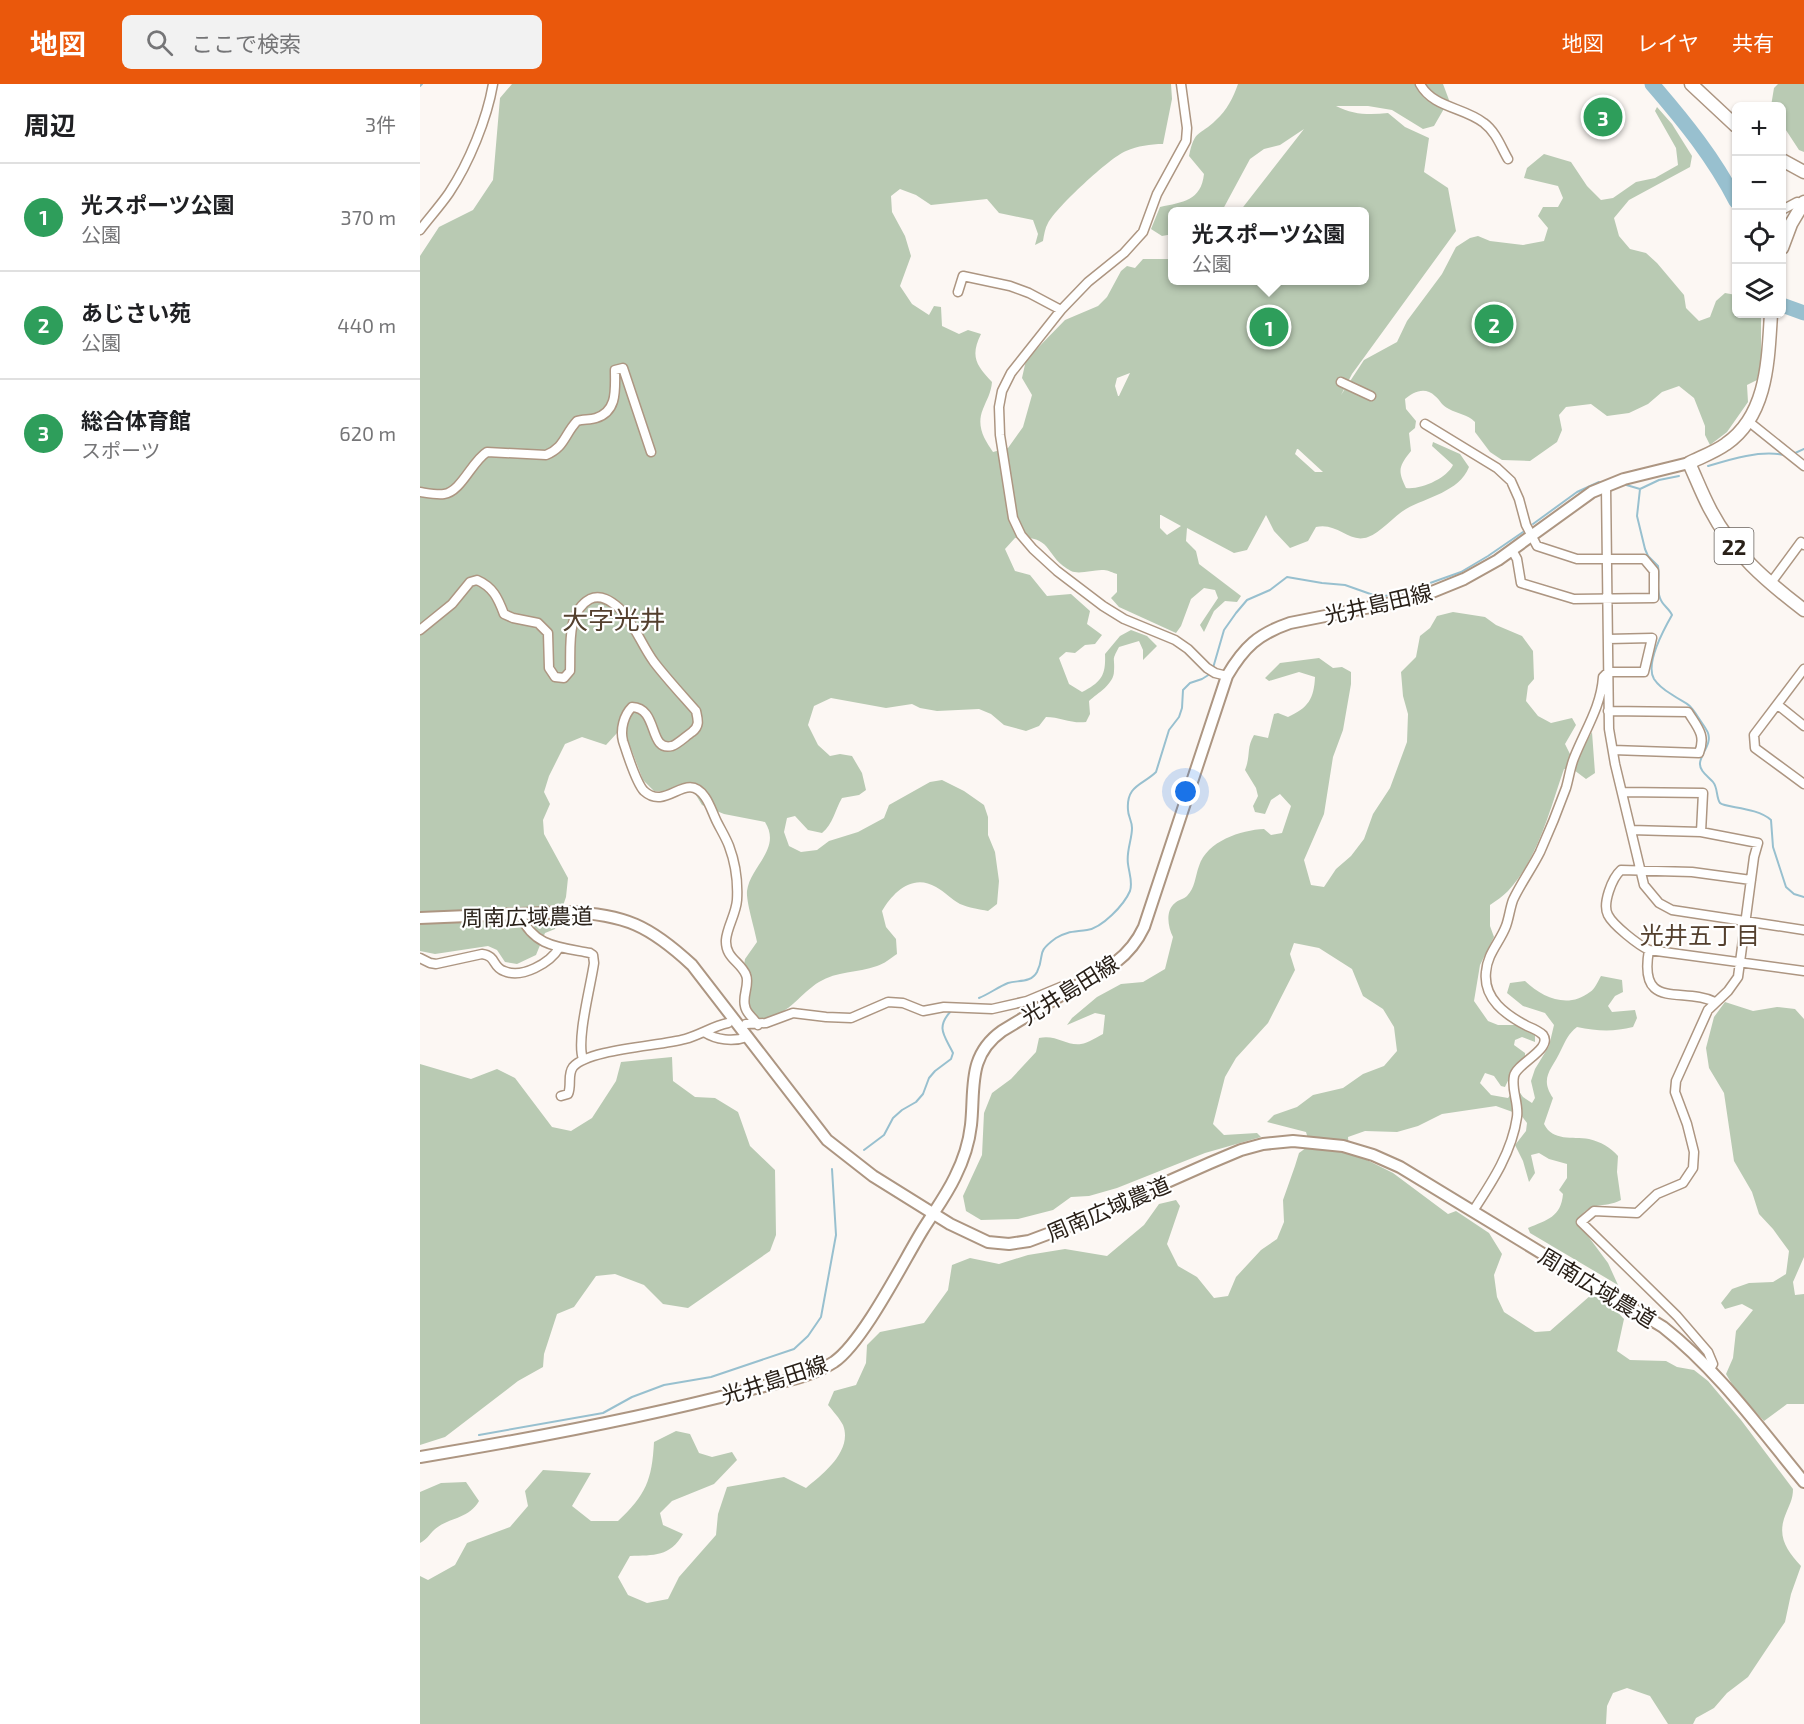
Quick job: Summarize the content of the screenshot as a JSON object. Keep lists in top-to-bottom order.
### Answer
{
  "streets": {
    "main road": ["22", "光井島田線", "周南広域農道"]
  },
  "crossings": [
    ["22", "光井島田線"],
    ["光井島田線", "周南広域農道"]
  ],
  "districts": ["大字光井", "光井五丁目"],
  "page": {
    "header": "地図",
    "search": "ここで検索",
    "nav": ["地図", "レイヤ", "共有"],
    "heading": ["周辺", "3件"],
    "pins": ["3", "2", "1"],
    "map_buttons": ["+", "−"],
    "list": [
      {
        "mark": "1",
        "name": "光スポーツ公園",
        "note": "公園",
        "value": "370 m"
      },
      {
        "mark": "2",
        "name": "あじさい苑",
        "note": "公園",
        "value": "440 m"
      },
      {
        "mark": "3",
        "name": "総合体育館",
        "note": "スポーツ",
        "value": "620 m"
      }
    ],
    "popup": ["光スポーツ公園", "公園"]
  }
}
